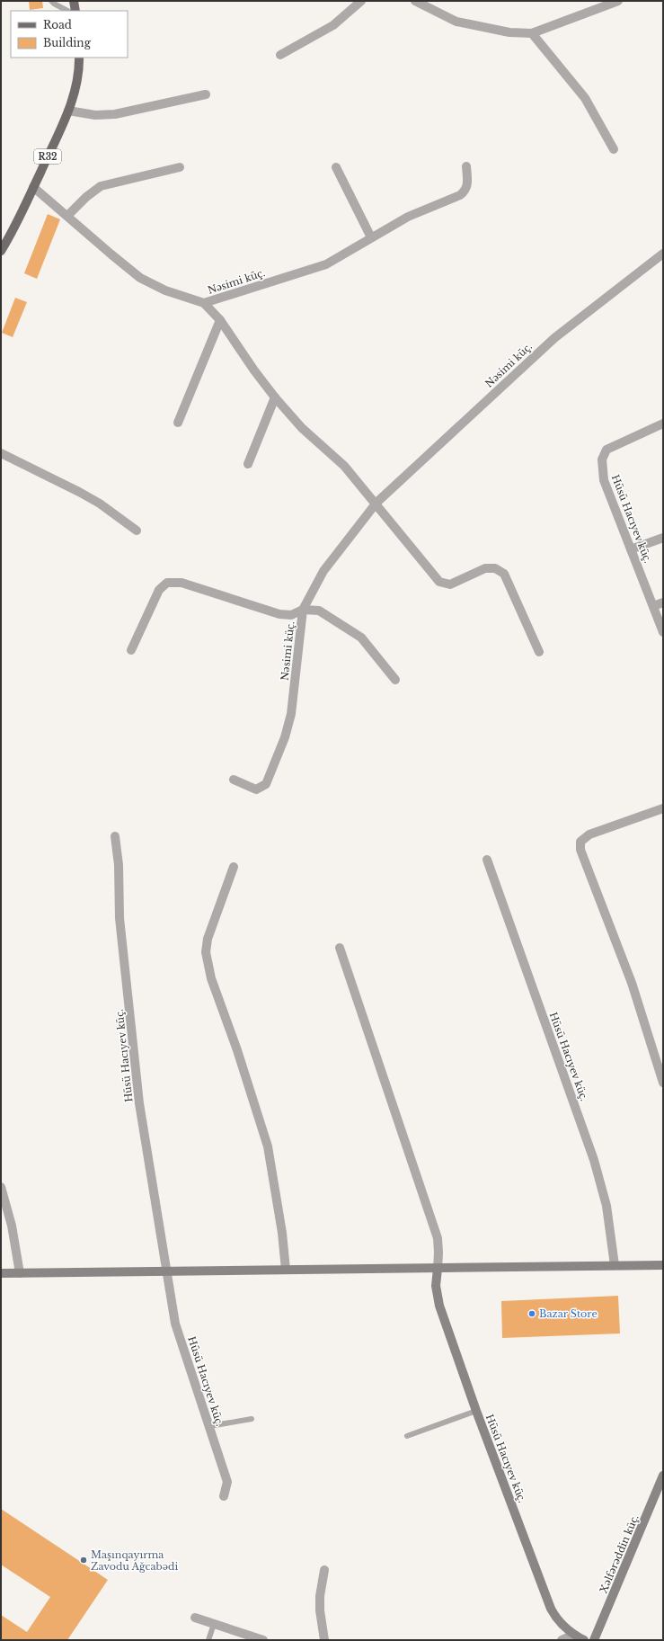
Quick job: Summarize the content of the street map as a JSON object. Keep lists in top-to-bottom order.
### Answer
{
  "streets": {
    "main road": ["R32", "Hüsü Hacıyev küç.", "Xəlfərəddin küç."],
    "street": ["Nəsimi küç."]
  },
  "crossings": [
    ["R32", "Nəsimi küç."]
  ],
  "places": ["Bazar Store", "Maşınqayırma Zavodu Ağcabədi"],
  "legend": ["Road", "Building"]
}
